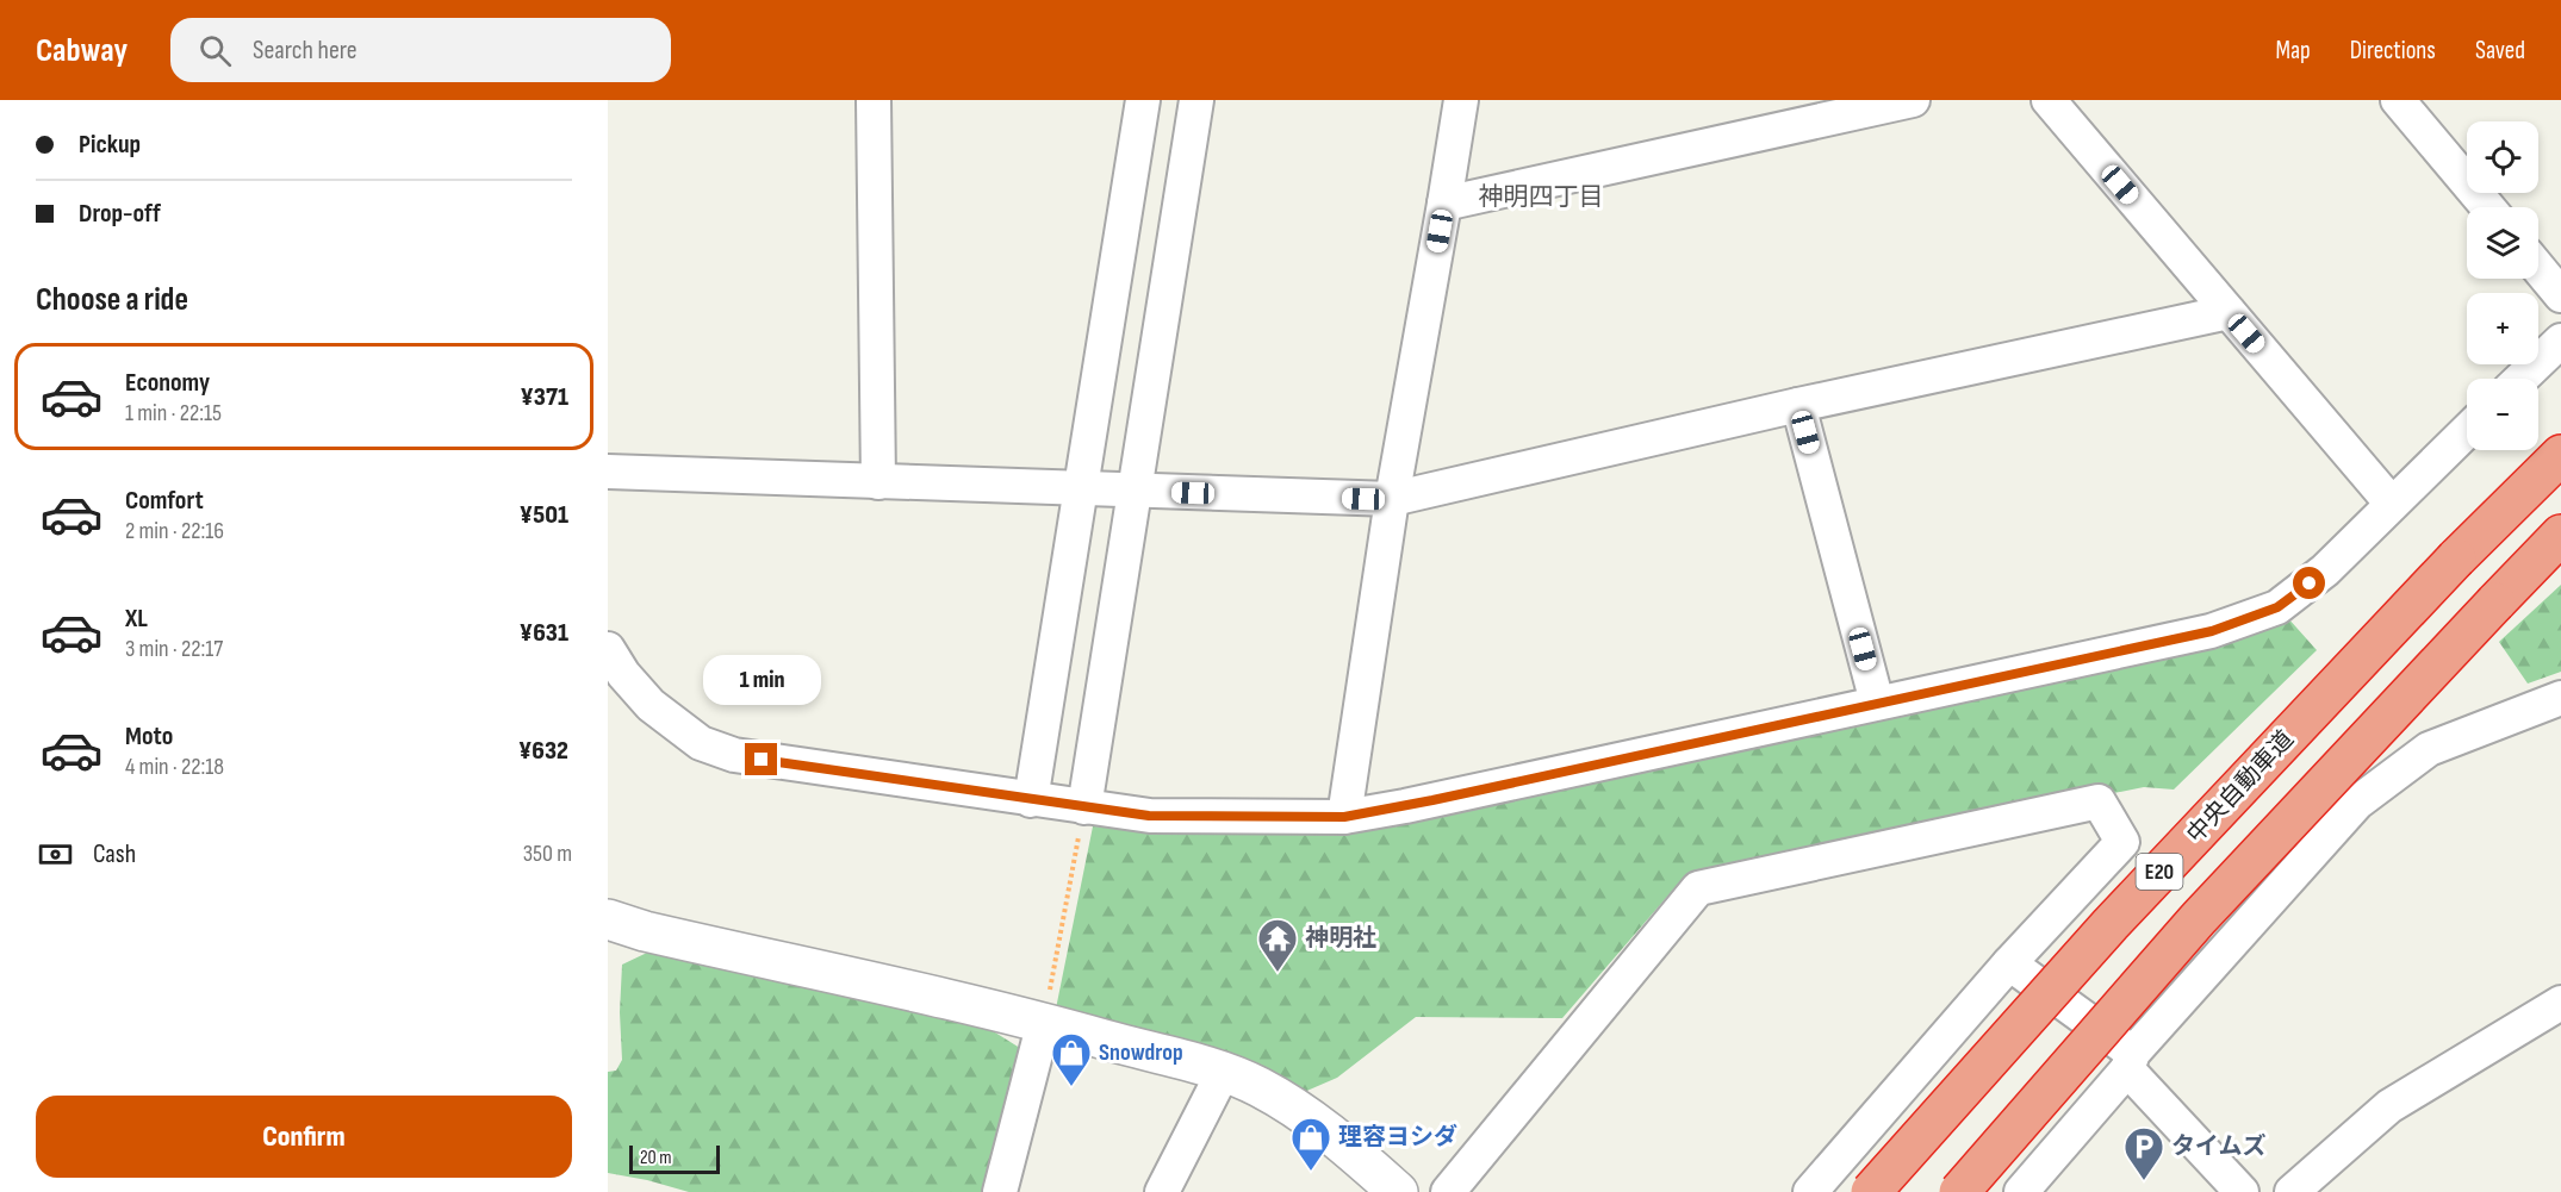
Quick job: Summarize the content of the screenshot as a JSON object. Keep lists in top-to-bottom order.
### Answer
{
  "streets": {
    "highway": ["中央自動車道", "E20"]
  },
  "districts": ["神明四丁目"],
  "places": {
    "temple": ["神明社"],
    "shop": ["Snowdrop", "理容ヨシダ"],
    "parking": ["タイムズ"]
  },
  "scale_bar": "20 m",
  "page": {
    "header": "Cabway",
    "search": "Search here",
    "nav": ["Map", "Directions", "Saved"],
    "banner": ["Pickup", "Drop-off"],
    "map_buttons": ["+", "−"],
    "heading": "Choose a ride",
    "list": [
      {
        "name": "Economy",
        "note": "1 min · 22:15",
        "value": "¥371"
      },
      {
        "name": "Comfort",
        "note": "2 min · 22:16",
        "value": "¥501"
      },
      {
        "name": "XL",
        "note": "3 min · 22:17",
        "value": "¥631"
      },
      {
        "name": "Moto",
        "note": "4 min · 22:18",
        "value": "¥632"
      }
    ],
    "bubble": "1 min",
    "pay": ["Cash", "350 m"],
    "buttons": "Confirm",
    "scale": "20 m"
  }
}
